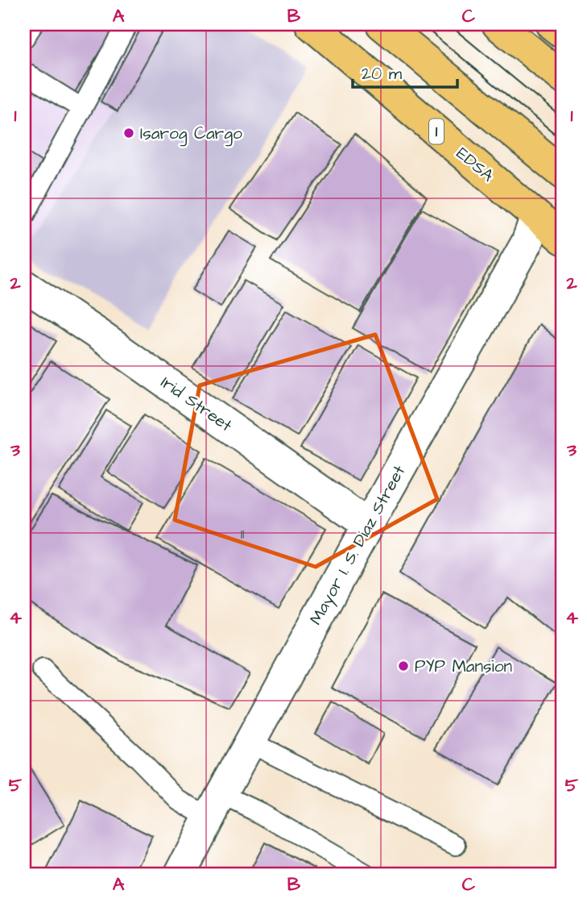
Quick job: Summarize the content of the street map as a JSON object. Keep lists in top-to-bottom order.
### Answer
{
  "streets": {
    "main road": ["1", "EDSA"],
    "street": ["Irid Street", "Mayor I. S. Diaz Street"]
  },
  "crossings": [
    ["EDSA", "Mayor I. S. Diaz Street"],
    ["Irid Street", "Mayor I. S. Diaz Street"]
  ],
  "places": ["Isarog Cargo", "PYP Mansion"],
  "house_numbers": ["11"],
  "scale_bar": "20 m",
  "grid": {
    "columns": ["A", "B", "C"],
    "rows": [
      "1",
      "2",
      "3",
      "4",
      "5"
    ]
  }
}
